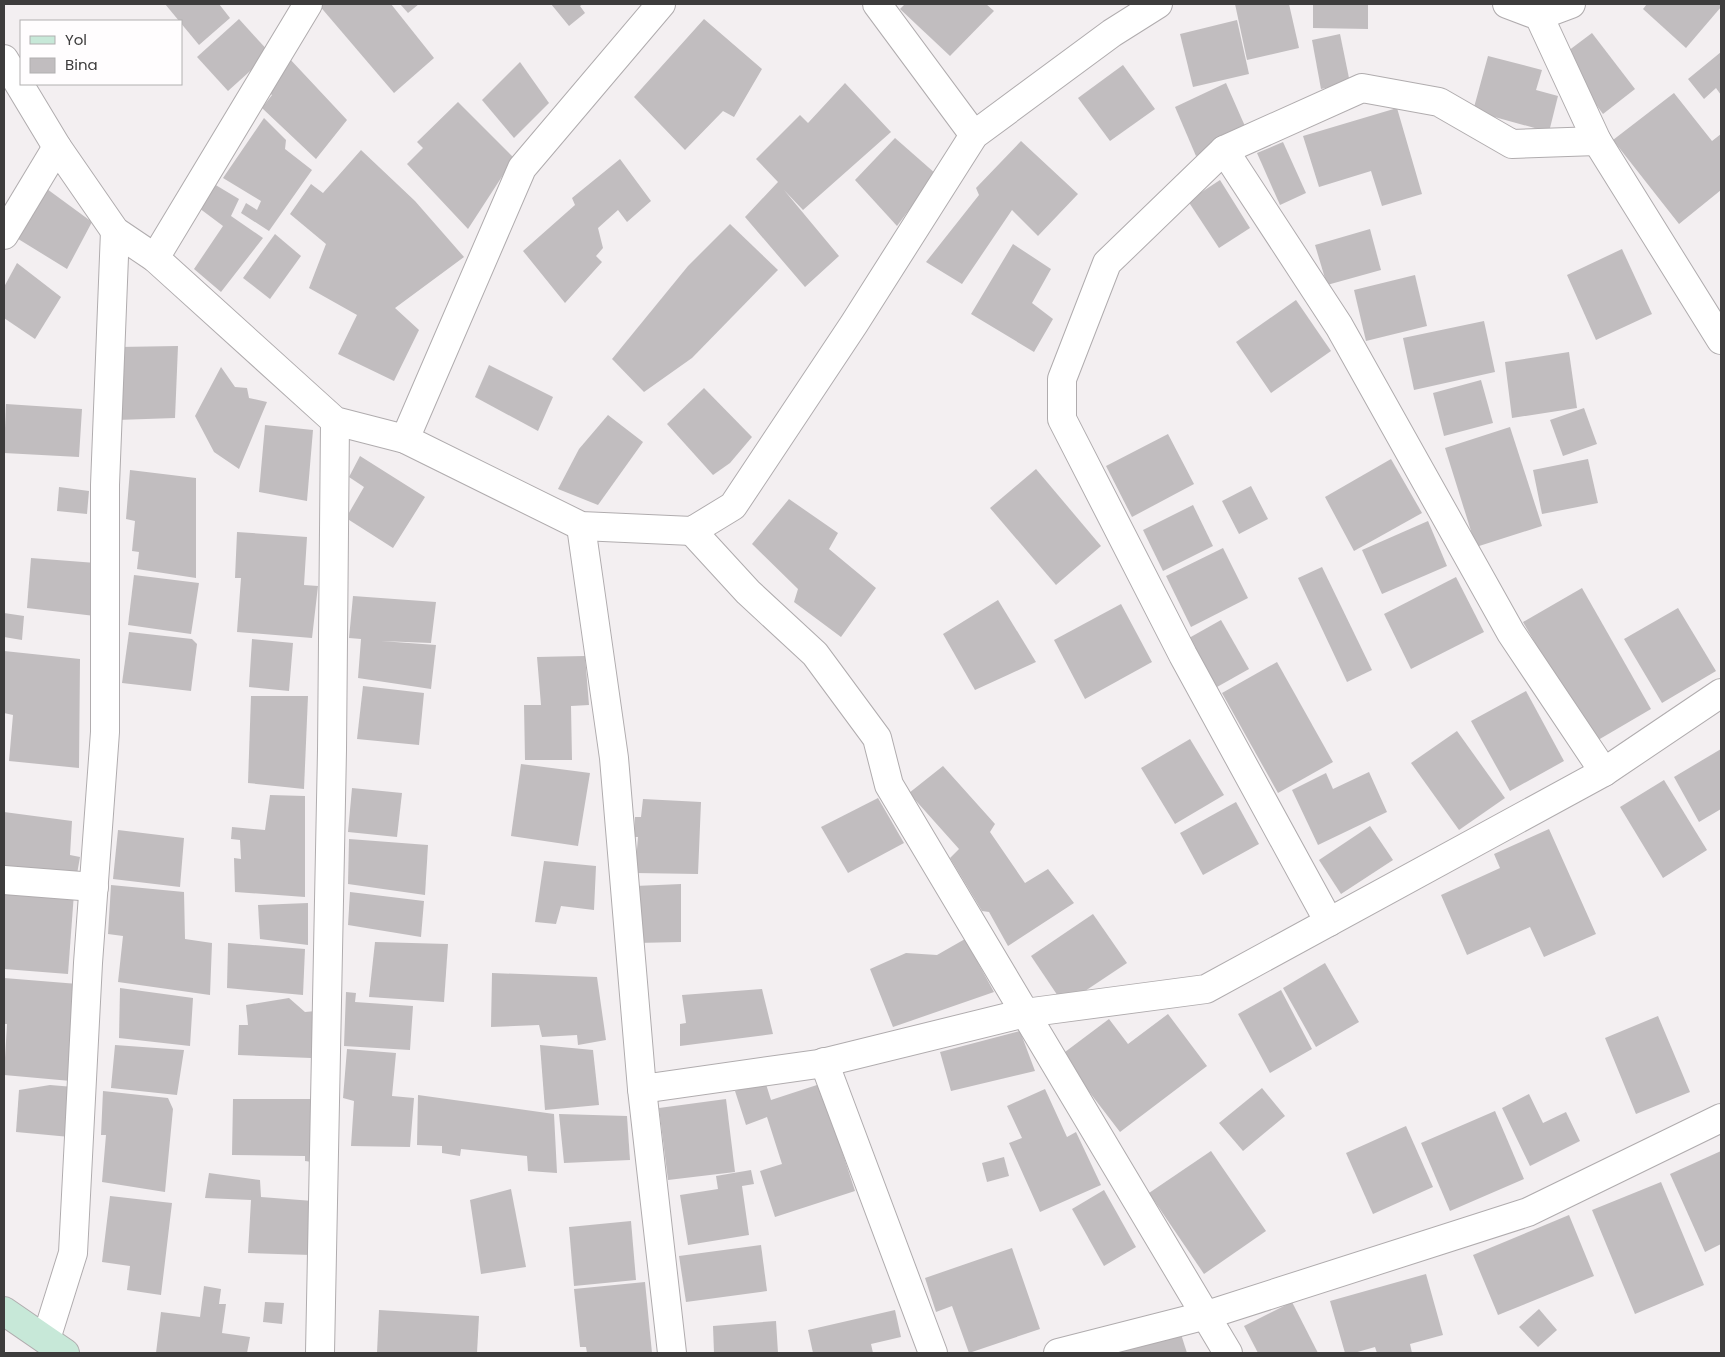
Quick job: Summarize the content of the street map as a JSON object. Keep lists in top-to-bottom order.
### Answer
{
  "legend": ["Yol", "Bina"]
}
